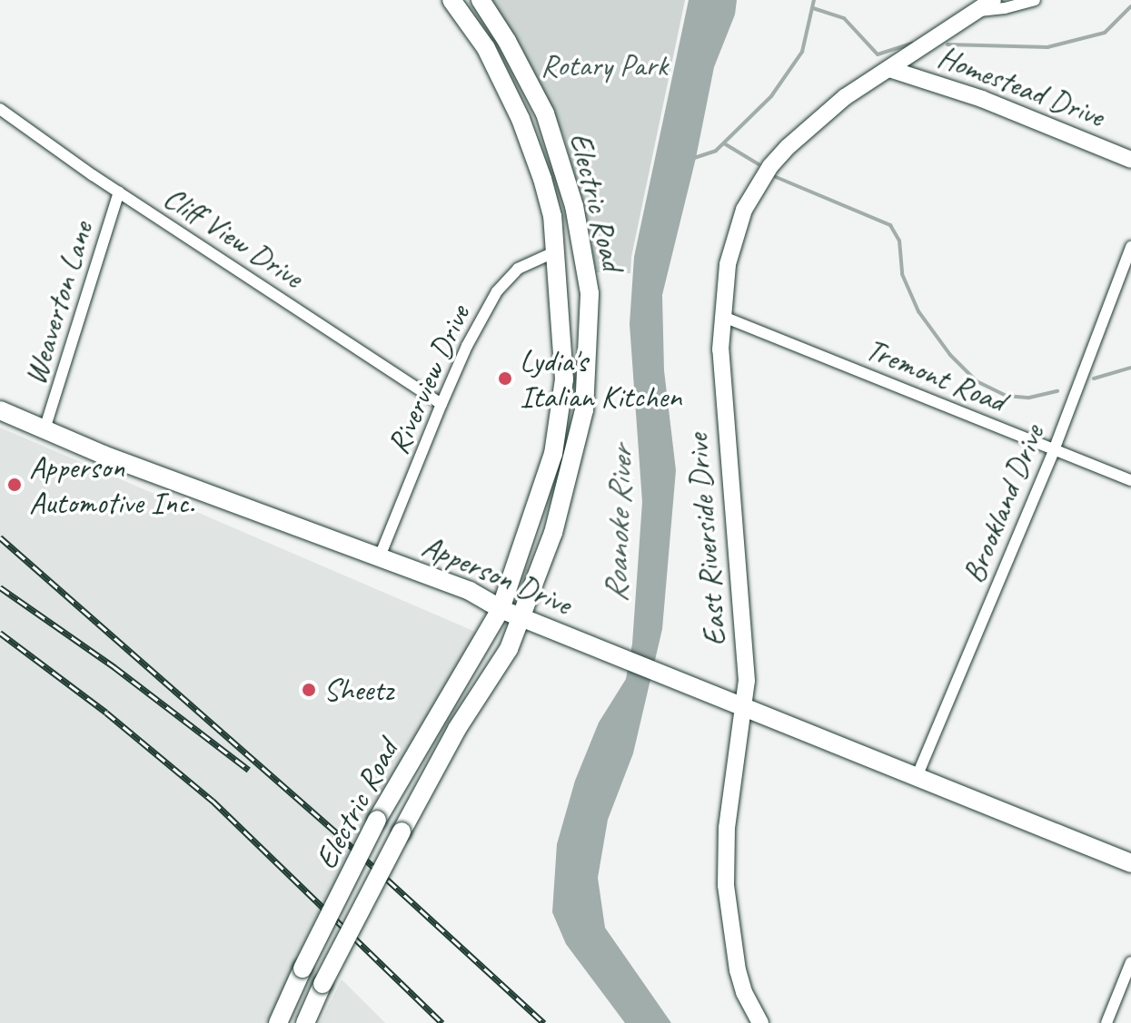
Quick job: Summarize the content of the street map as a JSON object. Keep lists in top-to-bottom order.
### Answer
{
  "streets": {
    "main road": ["Electric Road", "Apperson Drive"],
    "street": [
      "Homestead Drive",
      "Cliff View Drive",
      "Weaverton Lane",
      "Tremont Road",
      "Riverview Drive",
      "Brookland Drive",
      "East Riverside Drive"
    ]
  },
  "crossings": [
    ["Homestead Drive", "East Riverside Drive"],
    ["Electric Road", "Riverview Drive"],
    ["Electric Road", "Apperson Drive"],
    ["Cliff View Drive", "Weaverton Lane"],
    ["Cliff View Drive", "Riverview Drive"],
    ["Weaverton Lane", "Apperson Drive"],
    ["Tremont Road", "Brookland Drive"],
    ["Tremont Road", "East Riverside Drive"],
    ["Riverview Drive", "Apperson Drive"],
    ["Brookland Drive", "Apperson Drive"],
    ["East Riverside Drive", "Apperson Drive"]
  ],
  "water": ["Roanoke River"],
  "parks": ["Rotary Park"],
  "places": ["Lydia's Italian Kitchen", "Apperson Automotive Inc.", "Sheetz"]
}
